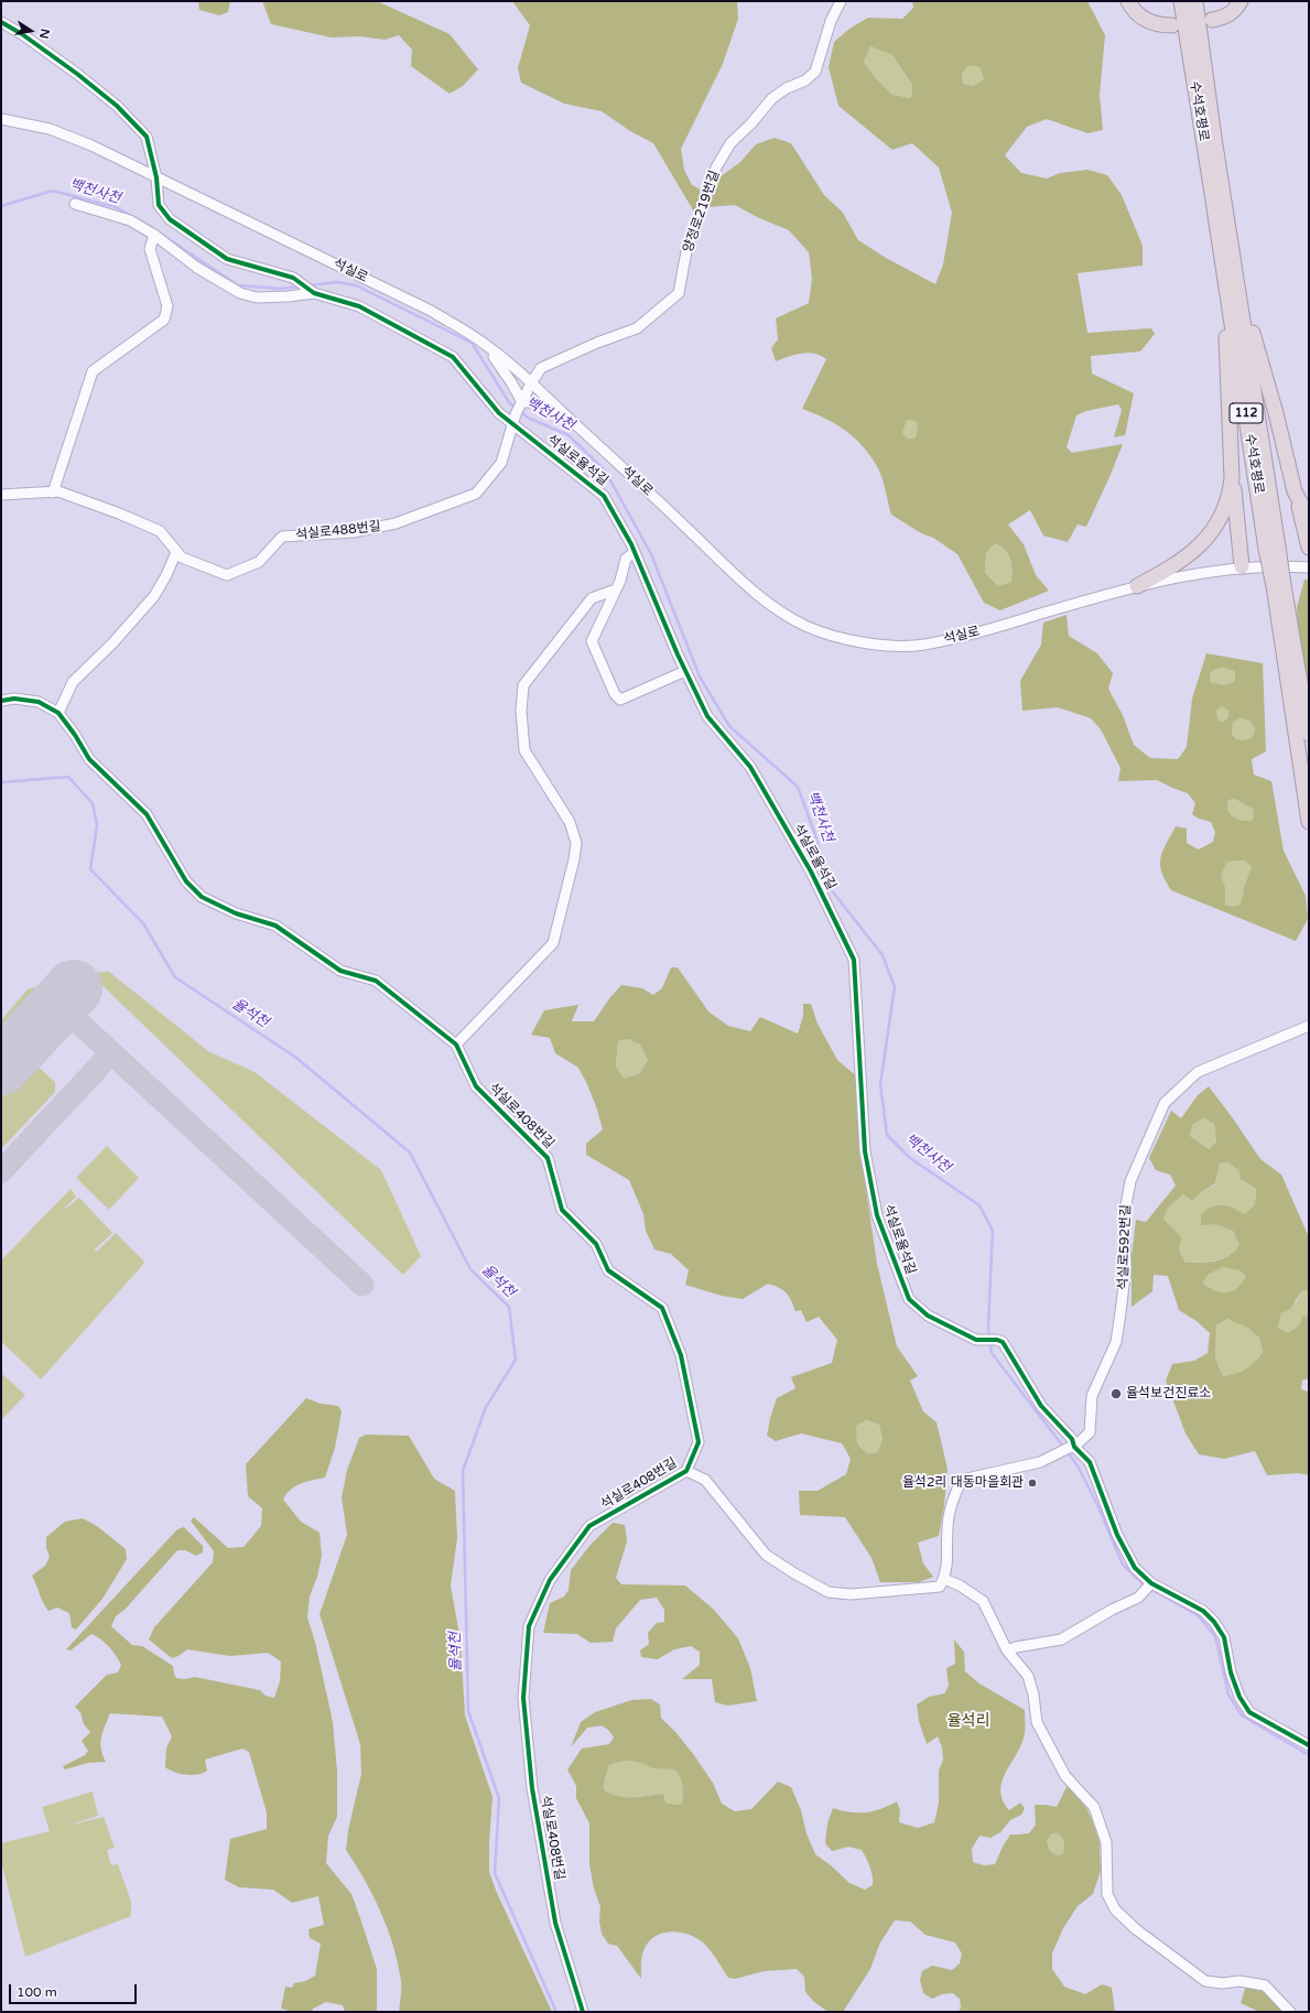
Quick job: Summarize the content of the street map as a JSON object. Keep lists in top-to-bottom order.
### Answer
{
  "streets": {
    "highway": ["수석호평로", "112"],
    "street": [
      "양정로219번길",
      "석실로",
      "석실로율석길",
      "석실로488번길",
      "석실로408번길",
      "석실로592번길"
    ]
  },
  "crossings": [
    ["양정로219번길", "석실로"],
    ["양정로219번길", "석실로488번길"],
    ["석실로", "석실로488번길"],
    ["석실로율석길", "석실로488번길"],
    ["석실로율석길", "석실로592번길"]
  ],
  "districts": ["율석리"],
  "water": ["백천사천", "율석천"],
  "places": ["율석보건진료소", "율석2리 대동마을회관"],
  "scale_bar": "100 m",
  "north": "right"
}
